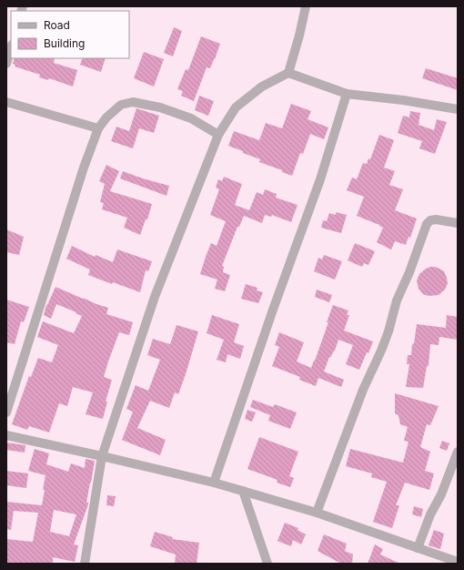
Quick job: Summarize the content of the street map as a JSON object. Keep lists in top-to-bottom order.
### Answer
{
  "legend": ["Road", "Building"]
}
